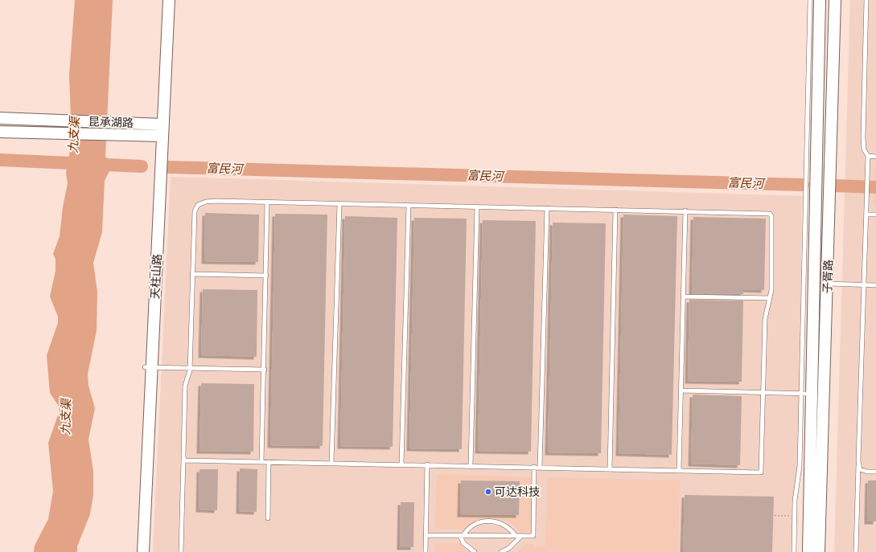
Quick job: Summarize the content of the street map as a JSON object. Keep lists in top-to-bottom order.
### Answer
{
  "streets": {
    "street": ["昆承湖路", "天柱山路", "子胥路"]
  },
  "crossings": [
    ["昆承湖路", "天柱山路"]
  ],
  "water": ["九支渠", "富民河"],
  "places": ["可达科技"]
}
